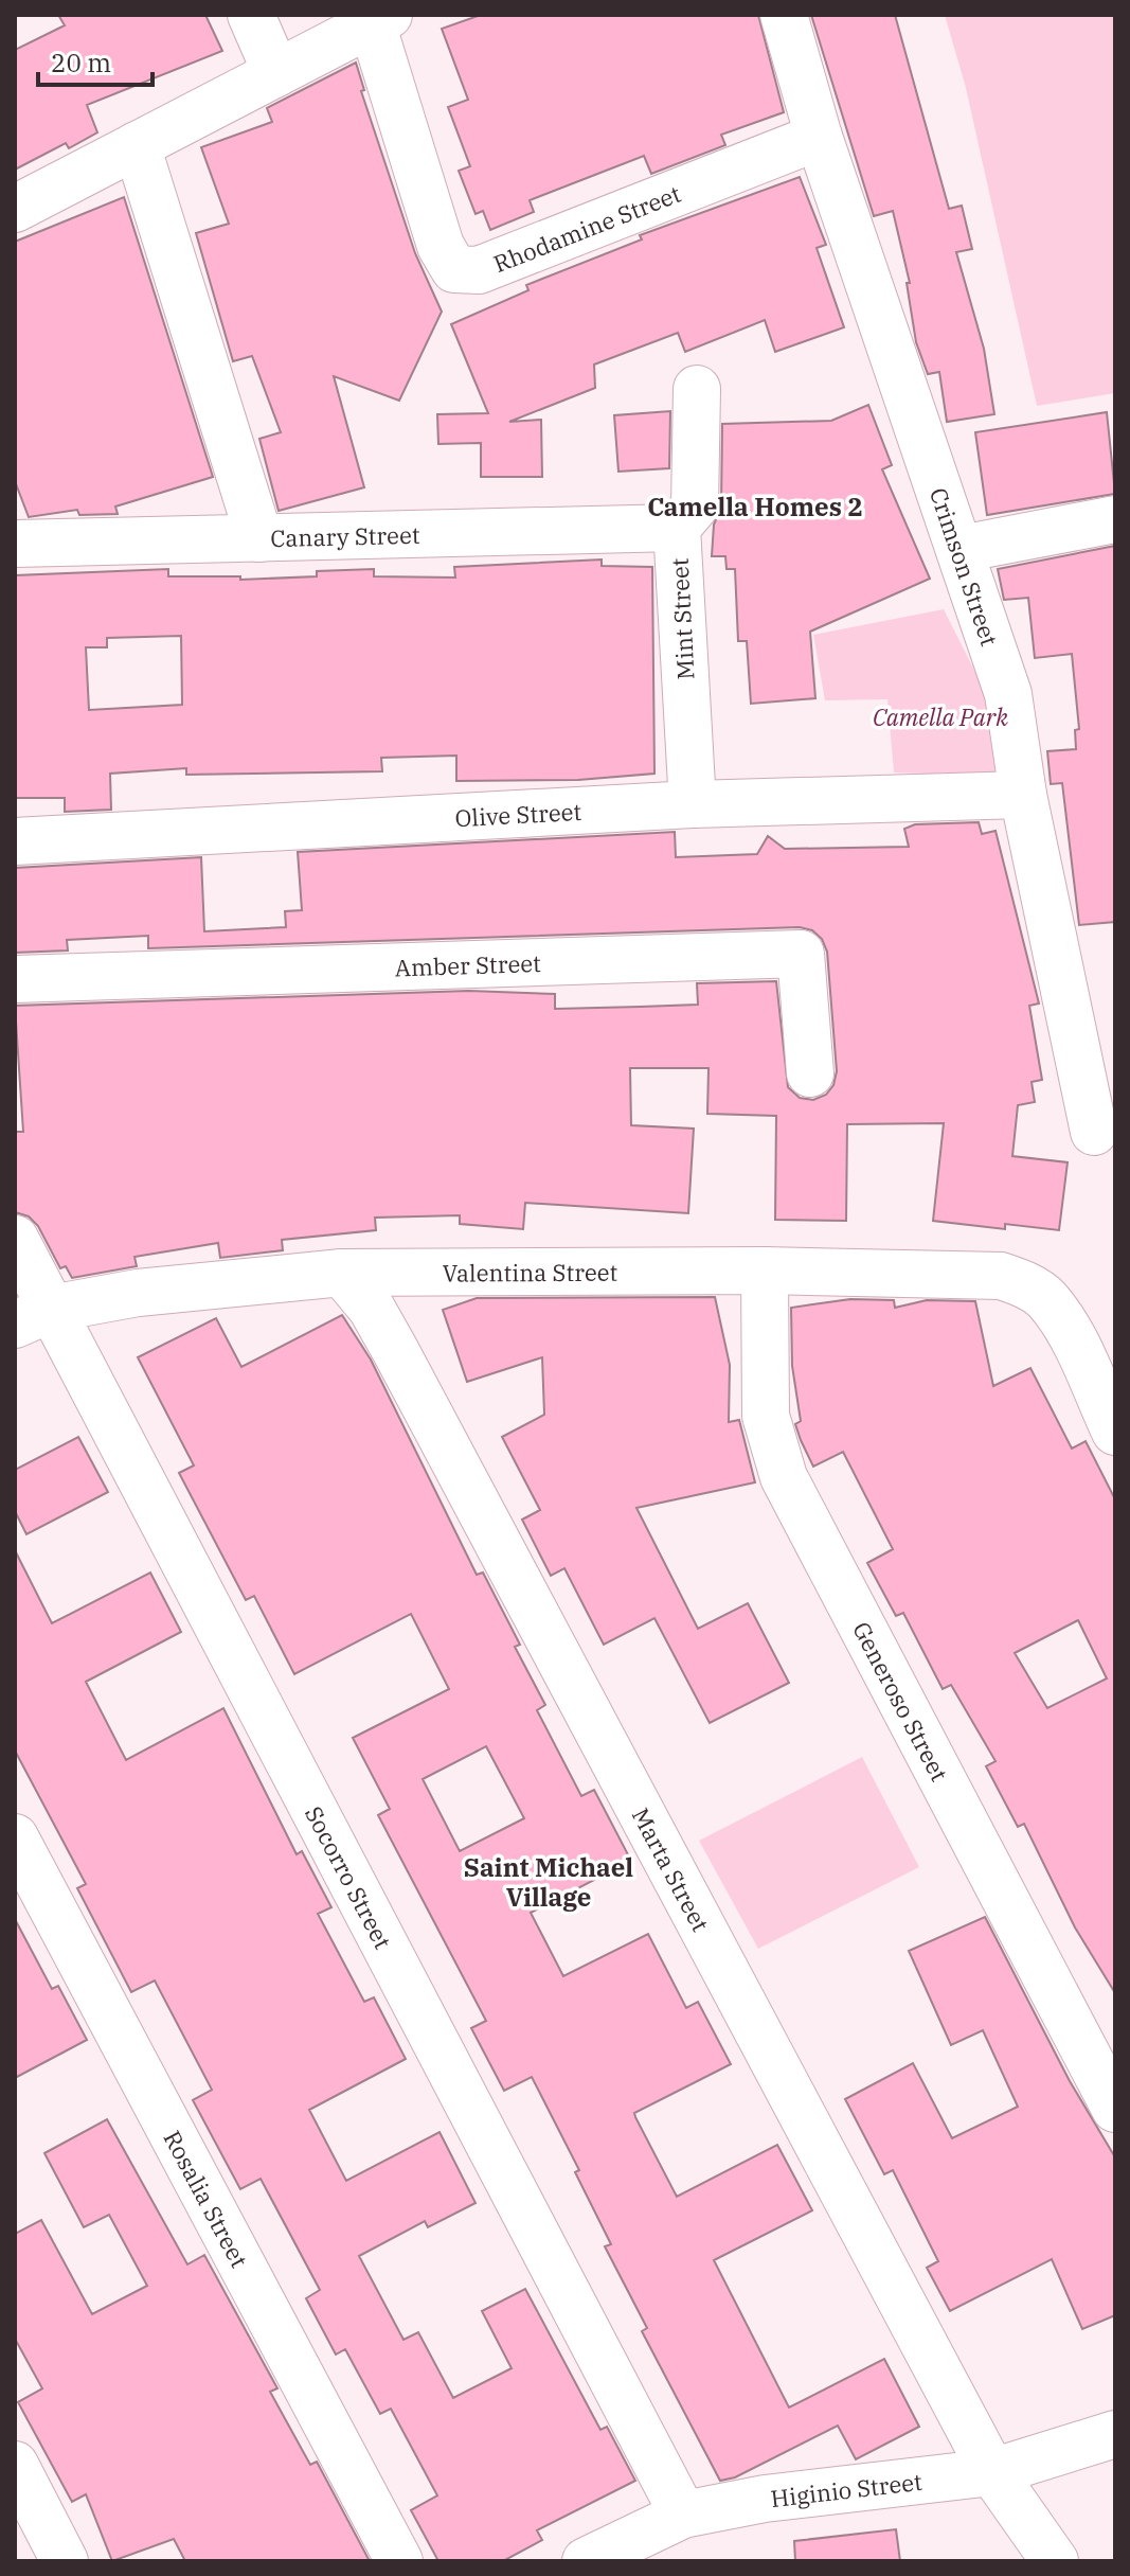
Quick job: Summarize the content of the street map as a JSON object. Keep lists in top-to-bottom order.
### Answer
{
  "streets": {
    "street": [
      "Rhodamine Street",
      "Canary Street",
      "Crimson Street",
      "Mint Street",
      "Olive Street",
      "Amber Street",
      "Valentina Street",
      "Generoso Street",
      "Marta Street",
      "Socorro Street",
      "Rosalia Street",
      "Higinio Street"
    ]
  },
  "crossings": [
    ["Rhodamine Street", "Crimson Street"],
    ["Canary Street", "Mint Street"],
    ["Crimson Street", "Olive Street"],
    ["Mint Street", "Olive Street"],
    ["Valentina Street", "Generoso Street"],
    ["Valentina Street", "Marta Street"],
    ["Valentina Street", "Socorro Street"],
    ["Marta Street", "Higinio Street"],
    ["Socorro Street", "Higinio Street"]
  ],
  "districts": ["Camella Homes 2", "Saint Michael Village"],
  "parks": ["Camella Park"],
  "scale_bar": "20 m"
}
